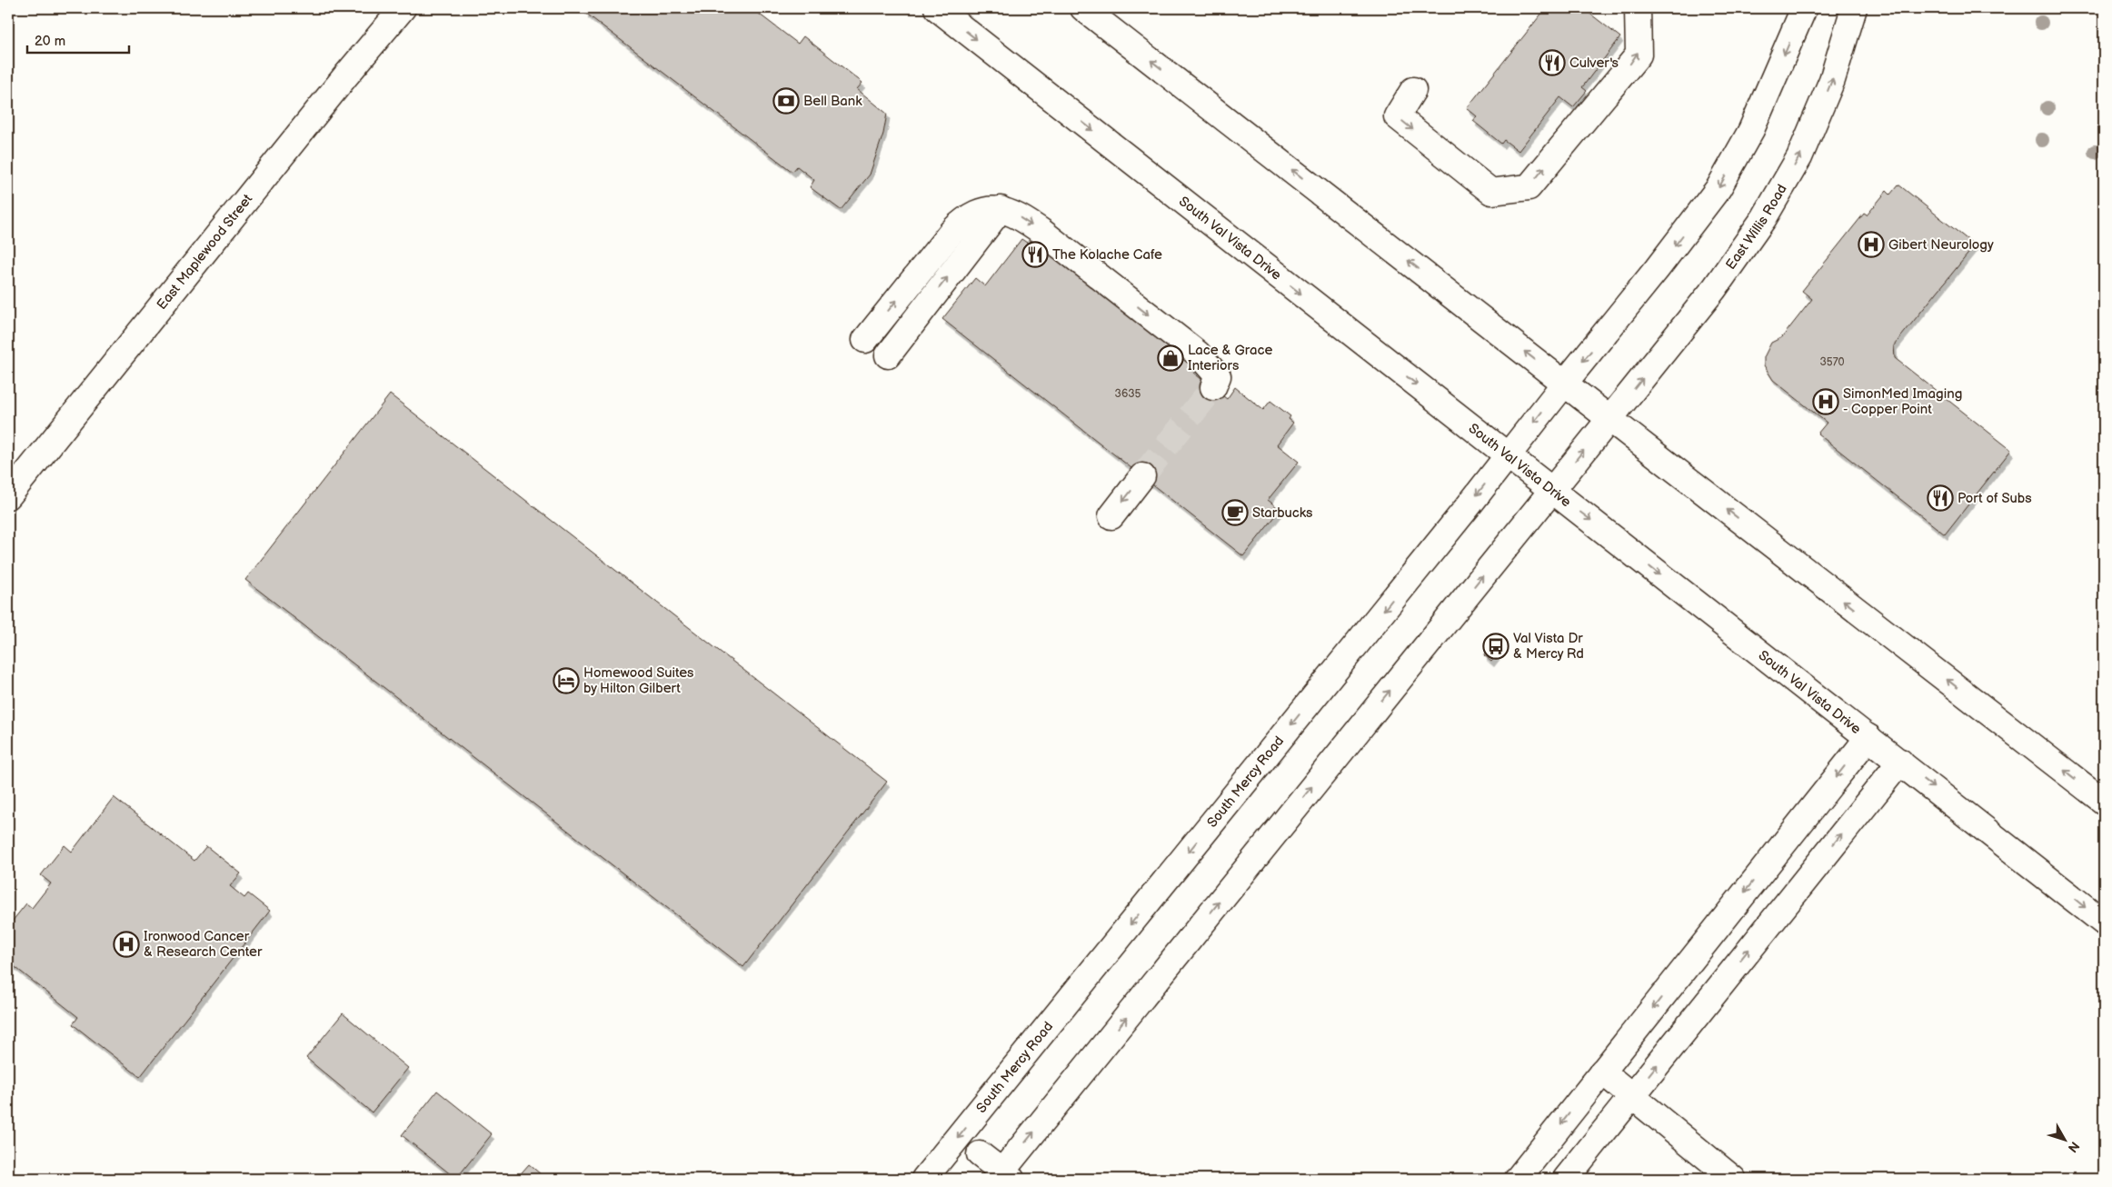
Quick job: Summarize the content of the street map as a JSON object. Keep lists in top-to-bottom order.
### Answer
{
  "streets": {
    "main road": [
      "East Willis Road",
      "South Val Vista Drive",
      "East Maplewood Street",
      "South Mercy Road"
    ]
  },
  "crossings": [
    ["South Val Vista Drive", "South Mercy Road"]
  ],
  "places": {
    "restaurant": ["Culver's", "The Kolache Cafe", "Port of Subs"],
    "bank": ["Bell Bank"],
    "hospital": ["Gibert Neurology", "SimonMed Imaging - Copper Point", "Ironwood Cancer & Research Center"],
    "shop": ["Lace & Grace Interiors"],
    "cafe": ["Starbucks"],
    "bus stop": ["Val Vista Dr & Mercy Rd"],
    "hotel": ["Homewood Suites by Hilton Gilbert"]
  },
  "house_numbers": ["3570", "3635"],
  "scale_bar": "20 m",
  "north": "bottom right"
}
